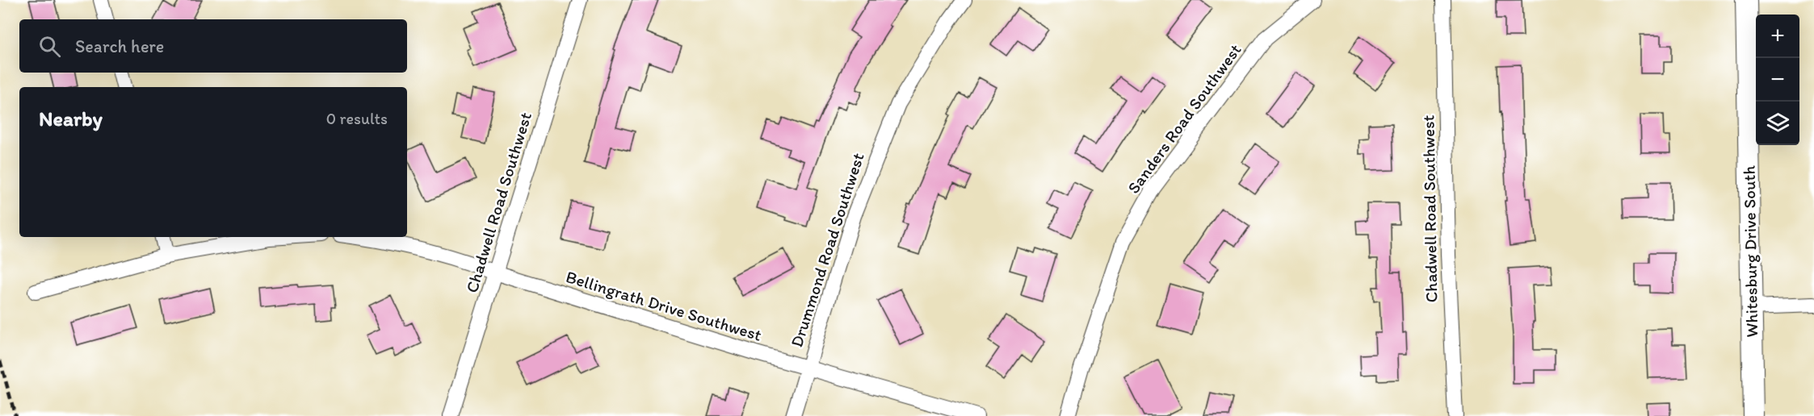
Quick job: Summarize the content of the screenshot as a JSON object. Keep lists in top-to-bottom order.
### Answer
{
  "streets": {
    "main road": ["Whitesburg Drive South"],
    "street": [
      "Sanders Road Southwest",
      "Chadwell Road Southwest",
      "Drummond Road Southwest",
      "Bellingrath Drive Southwest"
    ]
  },
  "crossings": [
    ["Chadwell Road Southwest", "Bellingrath Drive Southwest"],
    ["Drummond Road Southwest", "Bellingrath Drive Southwest"]
  ],
  "page": {
    "map_buttons": ["+", "−"],
    "search": "Search here",
    "heading": ["Nearby", "0 results"]
  }
}
